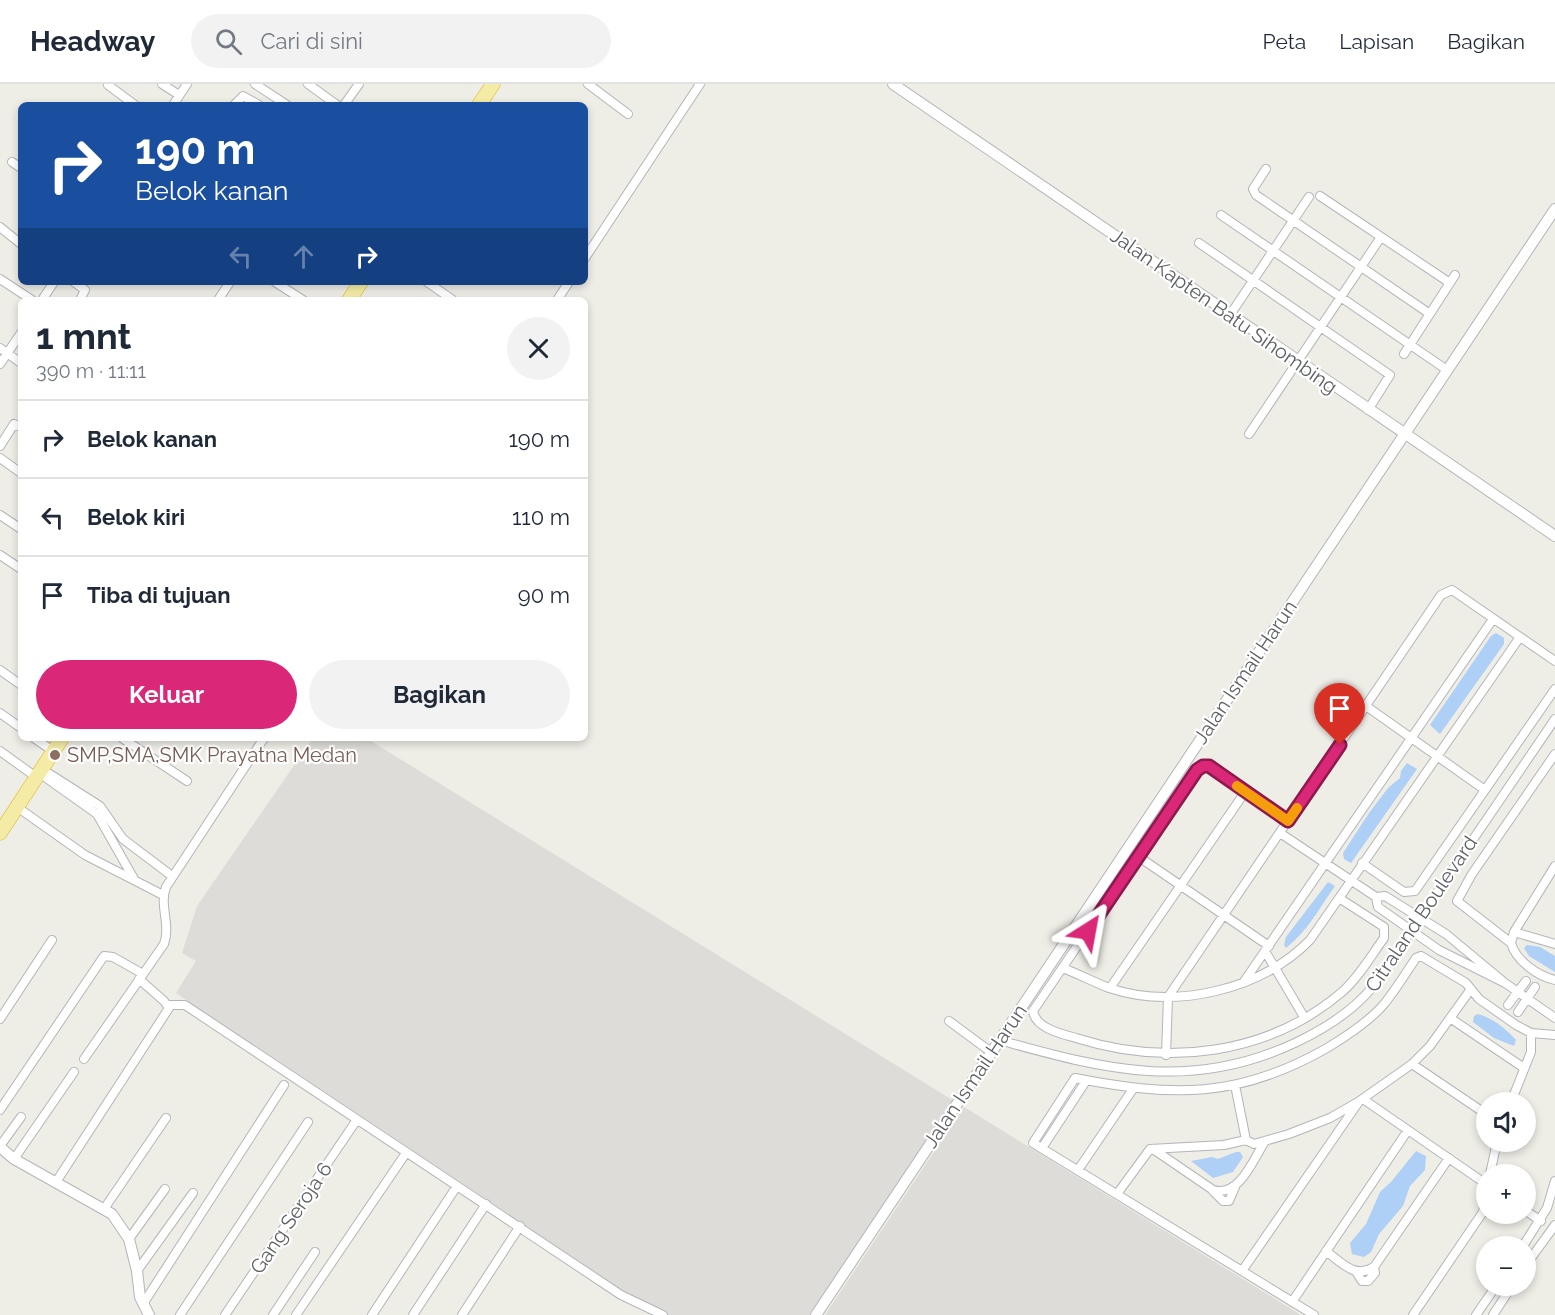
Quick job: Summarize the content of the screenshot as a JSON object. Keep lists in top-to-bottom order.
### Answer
{
  "streets": {
    "street": [
      "Jalan Kapten Batu Sihombing",
      "Jalan Ismail Harun",
      "Citraland Boulevard",
      "Gang Seroja 6"
    ]
  },
  "crossings": [
    ["Jalan Kapten Batu Sihombing", "Jalan Ismail Harun"],
    ["Jalan Ismail Harun", "Citraland Boulevard"]
  ],
  "places": ["SMP,SMA,SMK Prayatna Medan"],
  "page": {
    "header": "Headway",
    "search": "Cari di sini",
    "nav": ["Peta", "Lapisan", "Bagikan"],
    "turn": ["190 m", "Belok kanan"],
    "heading": ["1 mnt", "390 m · 11:11"],
    "list": [
      {
        "name": "Belok kanan",
        "value": "190 m"
      },
      {
        "name": "Belok kiri",
        "value": "110 m"
      },
      {
        "name": "Tiba di tujuan",
        "value": "90 m"
      }
    ],
    "buttons": ["Keluar", "Bagikan"],
    "map_buttons": ["+", "−"]
  }
}
